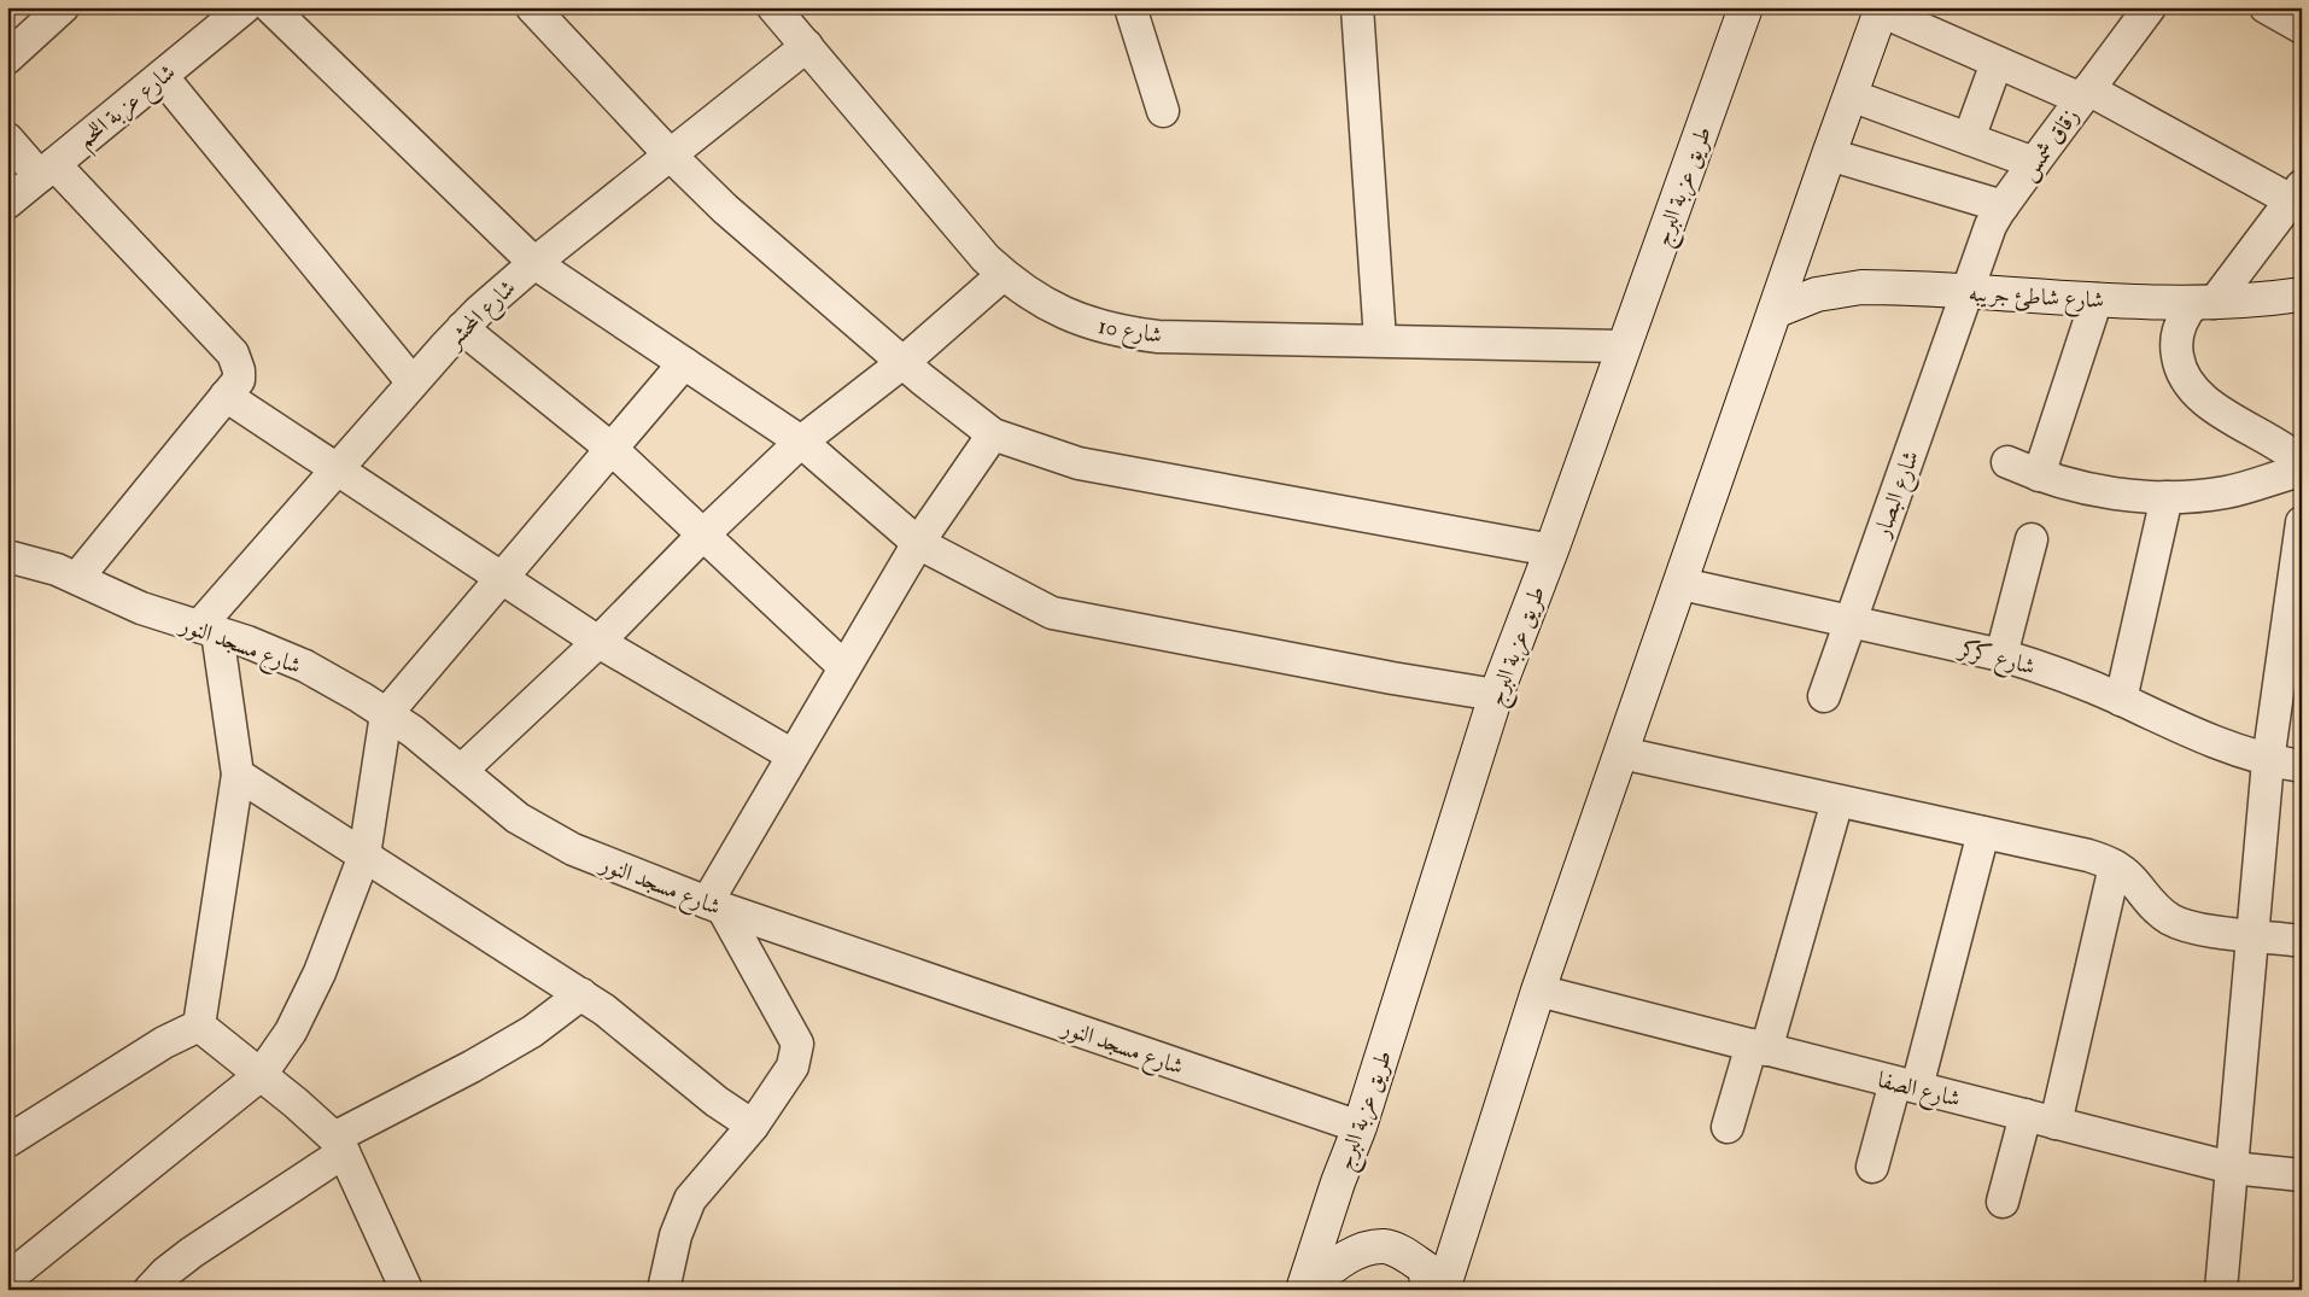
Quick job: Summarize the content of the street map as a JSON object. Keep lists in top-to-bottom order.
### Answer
{
  "streets": {
    "street": [
      "شارع عزبة اللحم",
      "زقاق شمس",
      "طريق عزبة البرج",
      "شارع شاطئ جريبه",
      "شارع المحشر",
      "شارع 10",
      "شارع البصار",
      "شارع مسجد النور",
      "شارع كركر",
      "شارع الصفا"
    ]
  },
  "crossings": [
    ["زقاق شمس", "شارع شاطئ جريبه"],
    ["زقاق شمس", "شارع البصار"],
    ["طريق عزبة البرج", "شارع 10"],
    ["طريق عزبة البرج", "شارع مسجد النور"],
    ["شارع شاطئ جريبه", "شارع البصار"],
    ["شارع المحشر", "شارع 10"],
    ["شارع المحشر", "شارع مسجد النور"],
    ["شارع البصار", "شارع كركر"]
  ]
}
